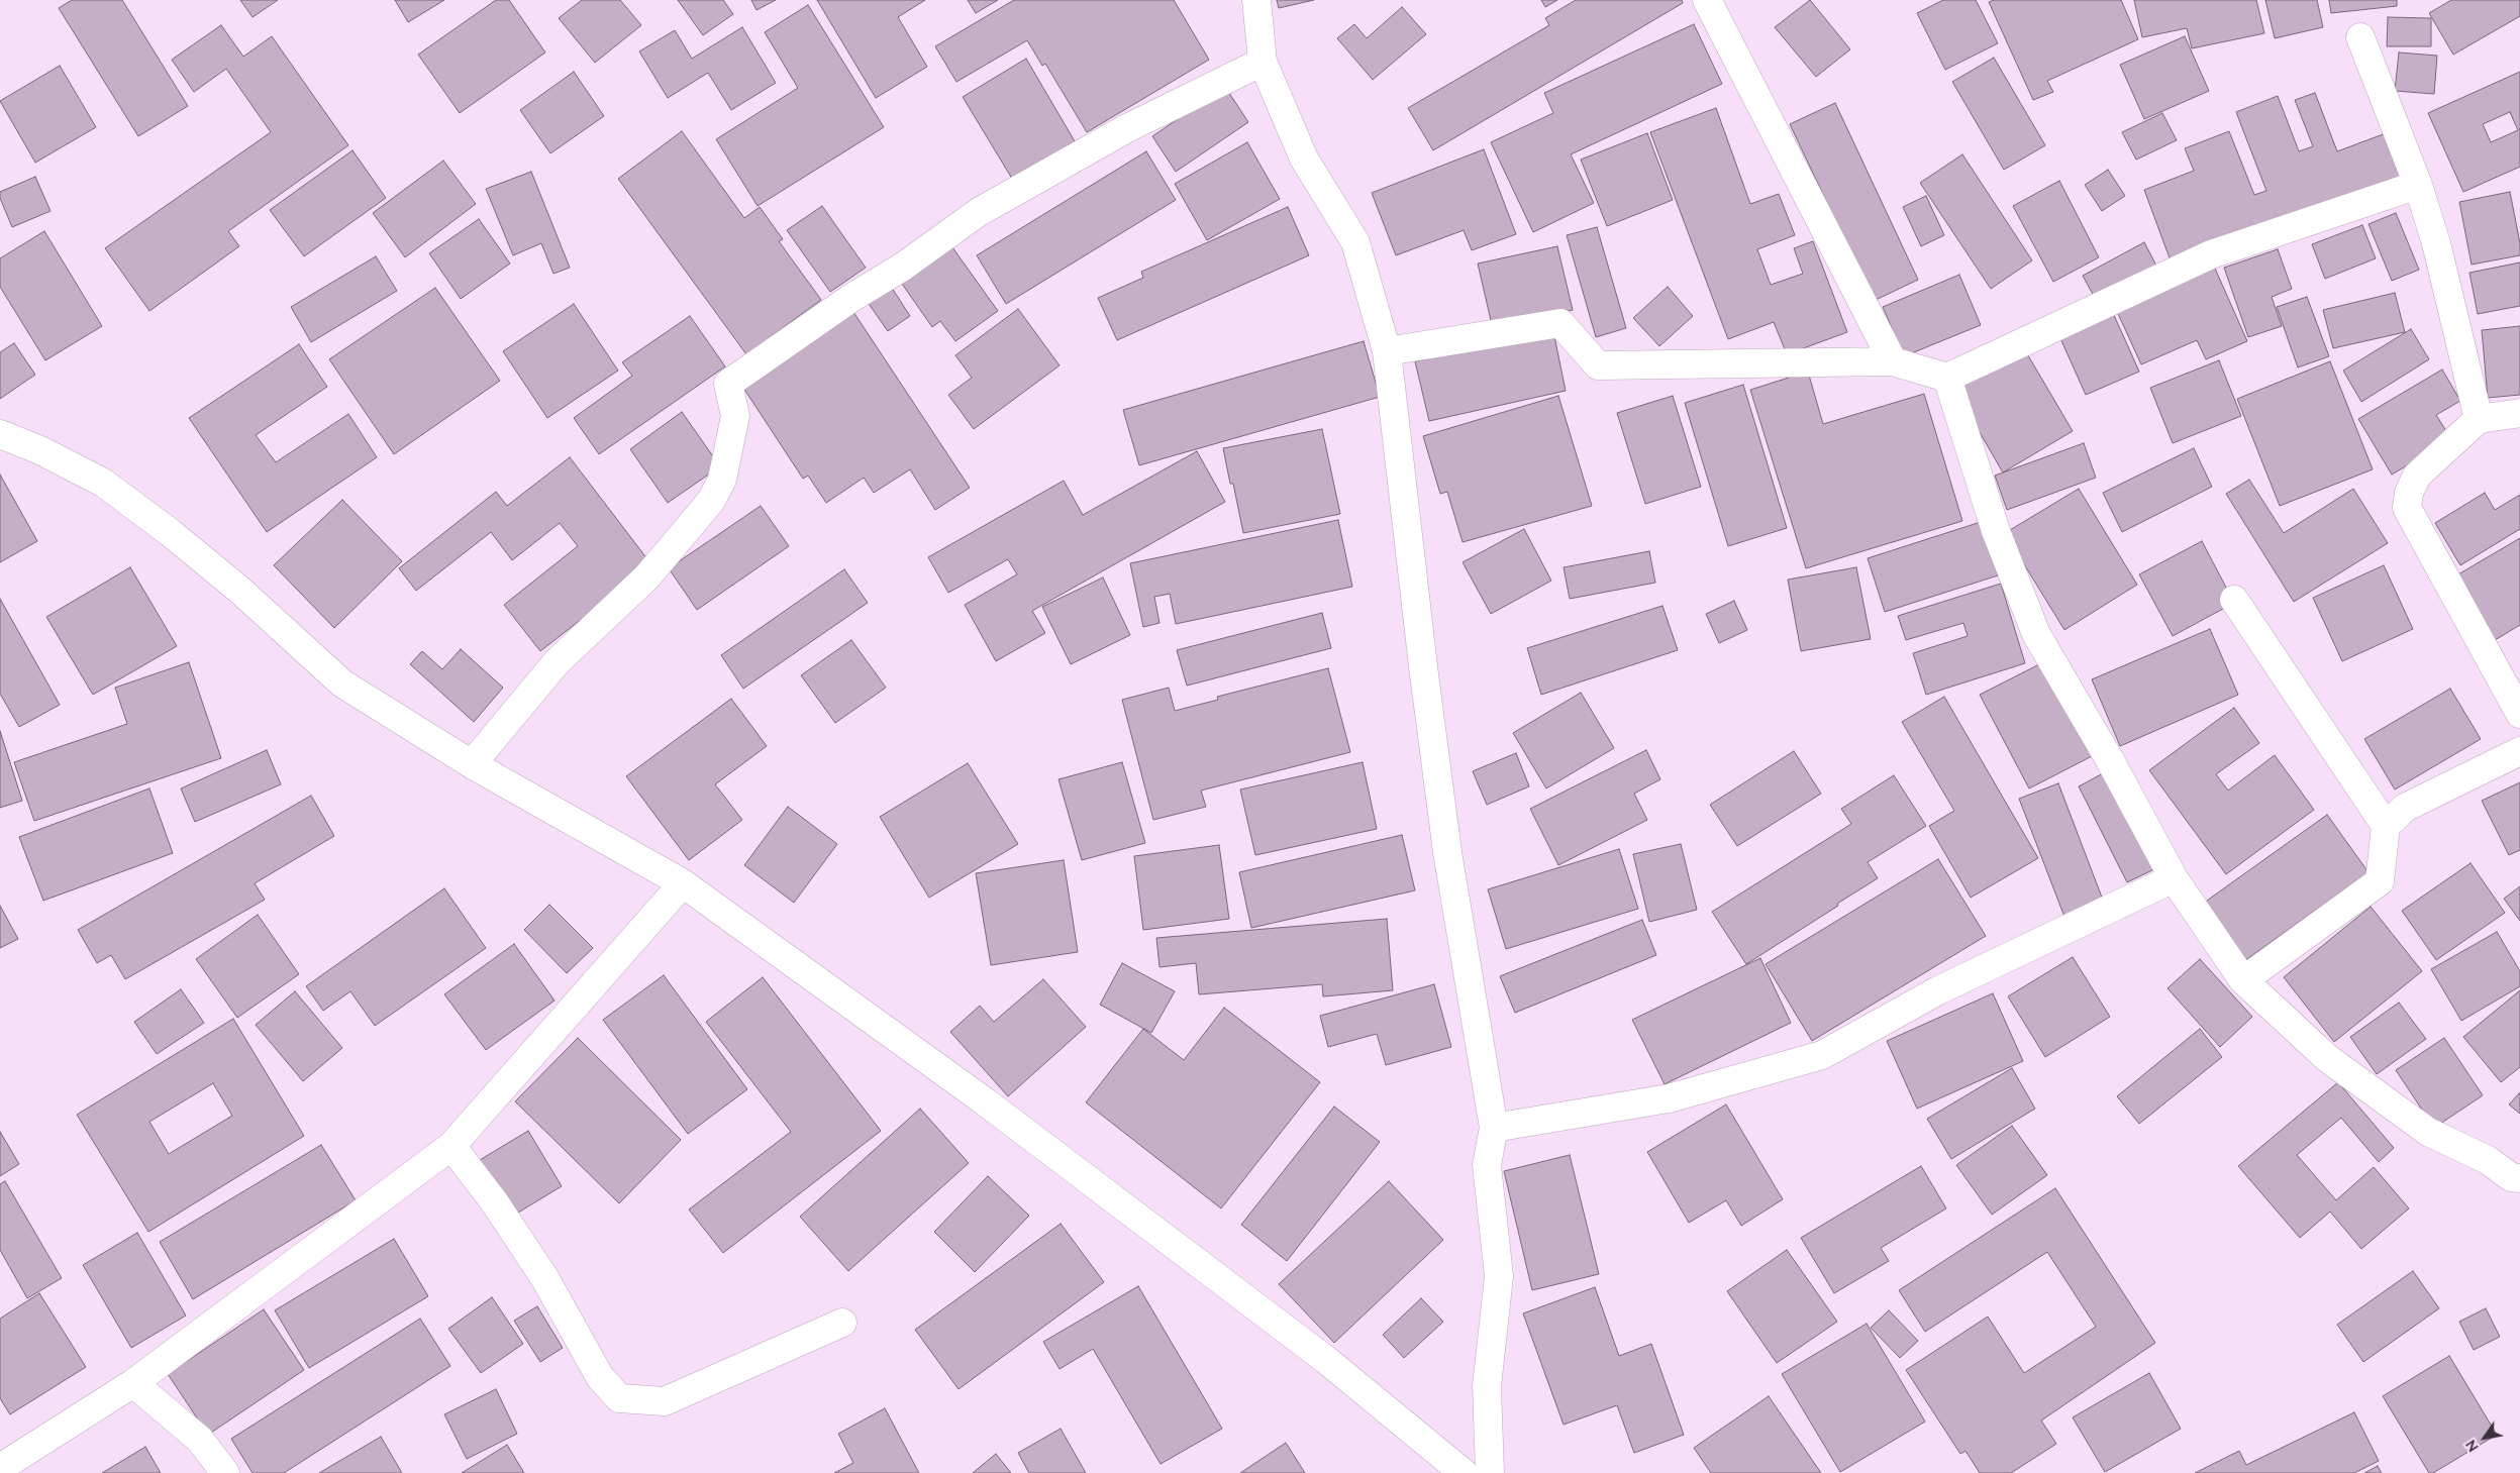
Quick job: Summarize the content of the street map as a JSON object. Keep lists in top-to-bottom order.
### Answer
{
  "north": "bottom left"
}
